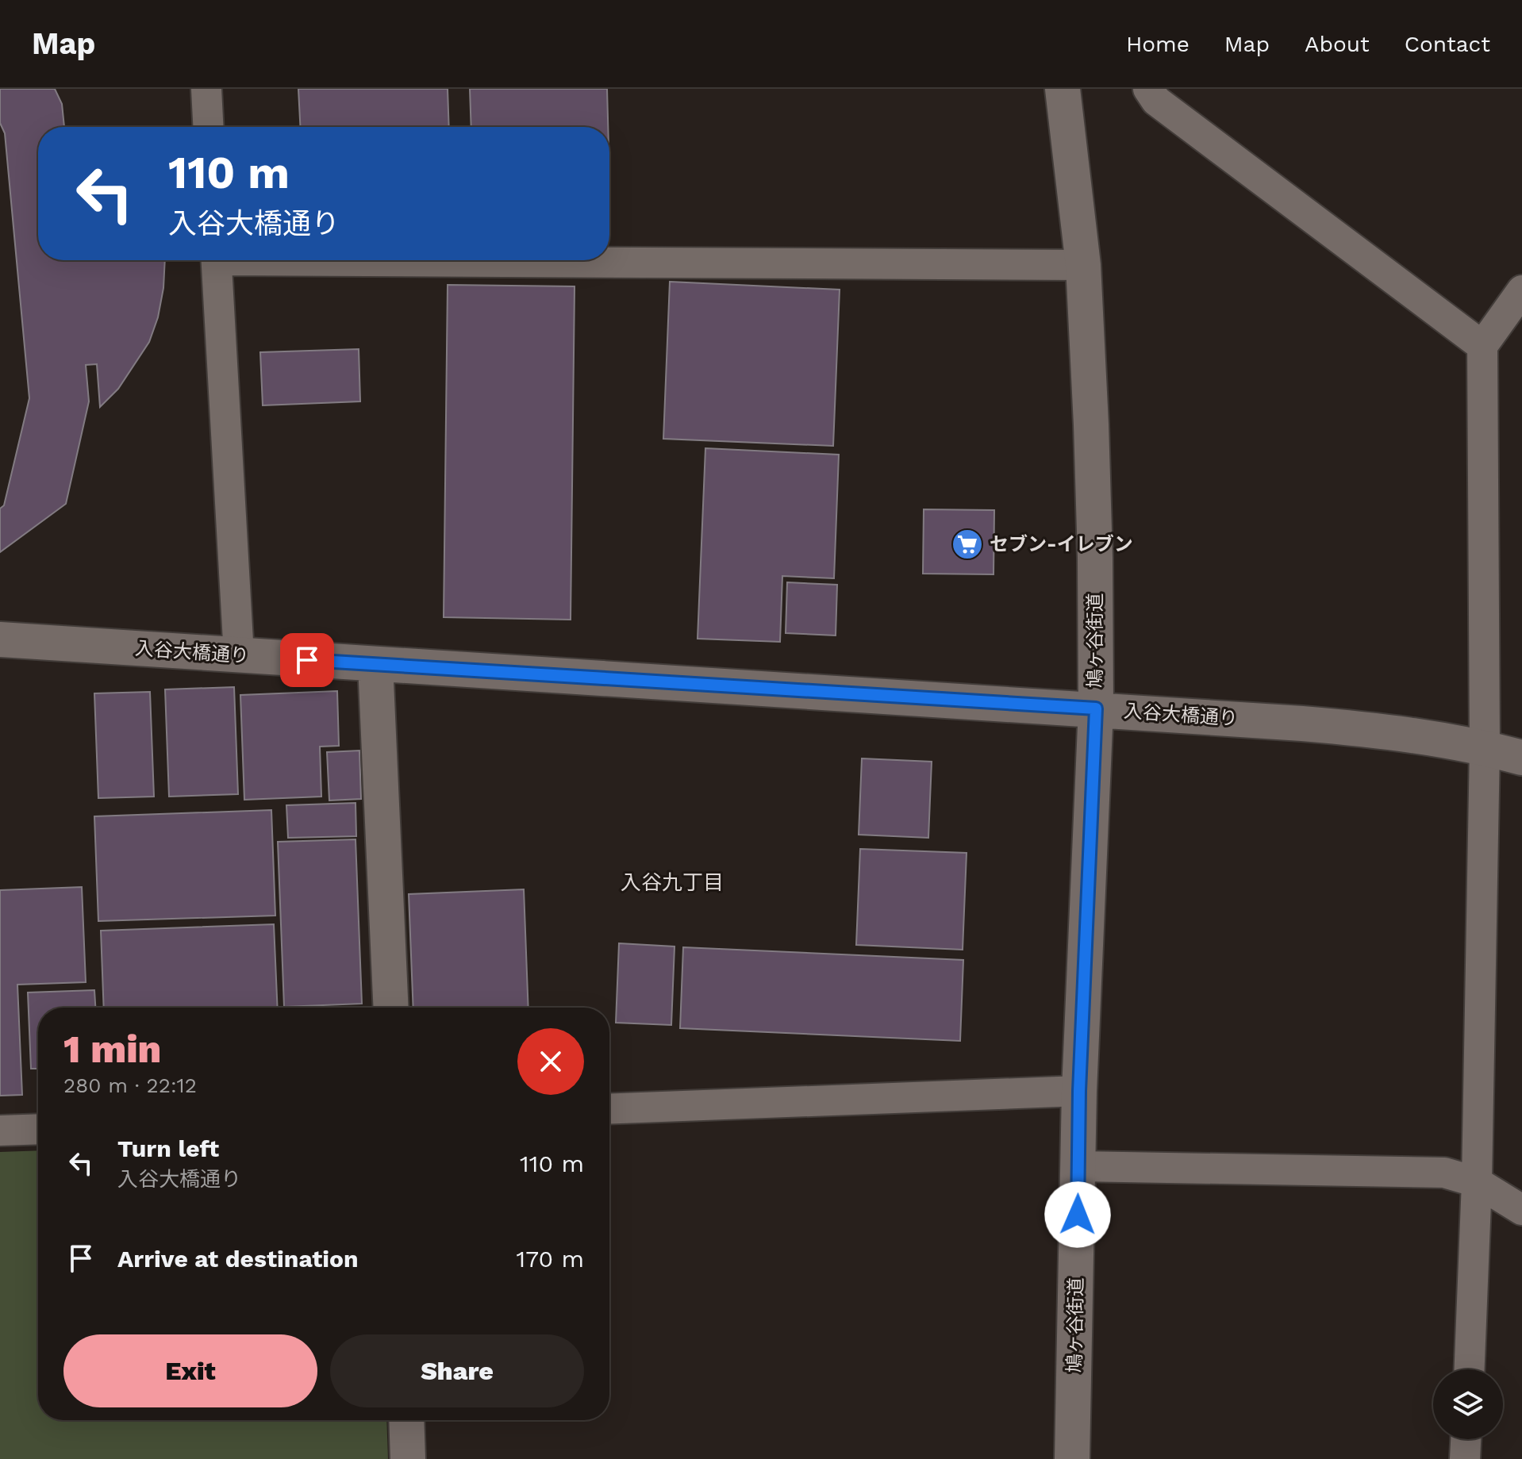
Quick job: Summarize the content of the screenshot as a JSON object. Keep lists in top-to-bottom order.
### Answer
{
  "streets": {
    "street": ["鳩ヶ谷街道", "入谷大橋通り"]
  },
  "crossings": [
    ["鳩ヶ谷街道", "入谷大橋通り"]
  ],
  "districts": ["入谷九丁目"],
  "places": {
    "supermarket": ["セブン-イレブン"]
  },
  "page": {
    "header": "Map",
    "nav": [
      "Home",
      "Map",
      "About",
      "Contact"
    ],
    "turn": ["110 m", "入谷大橋通り"],
    "heading": ["1 min", "280 m · 22:12"],
    "list": [
      {
        "name": "Turn left",
        "note": "入谷大橋通り",
        "value": "110 m"
      },
      {
        "name": "Arrive at destination",
        "value": "170 m"
      }
    ],
    "buttons": ["Exit", "Share"]
  }
}
